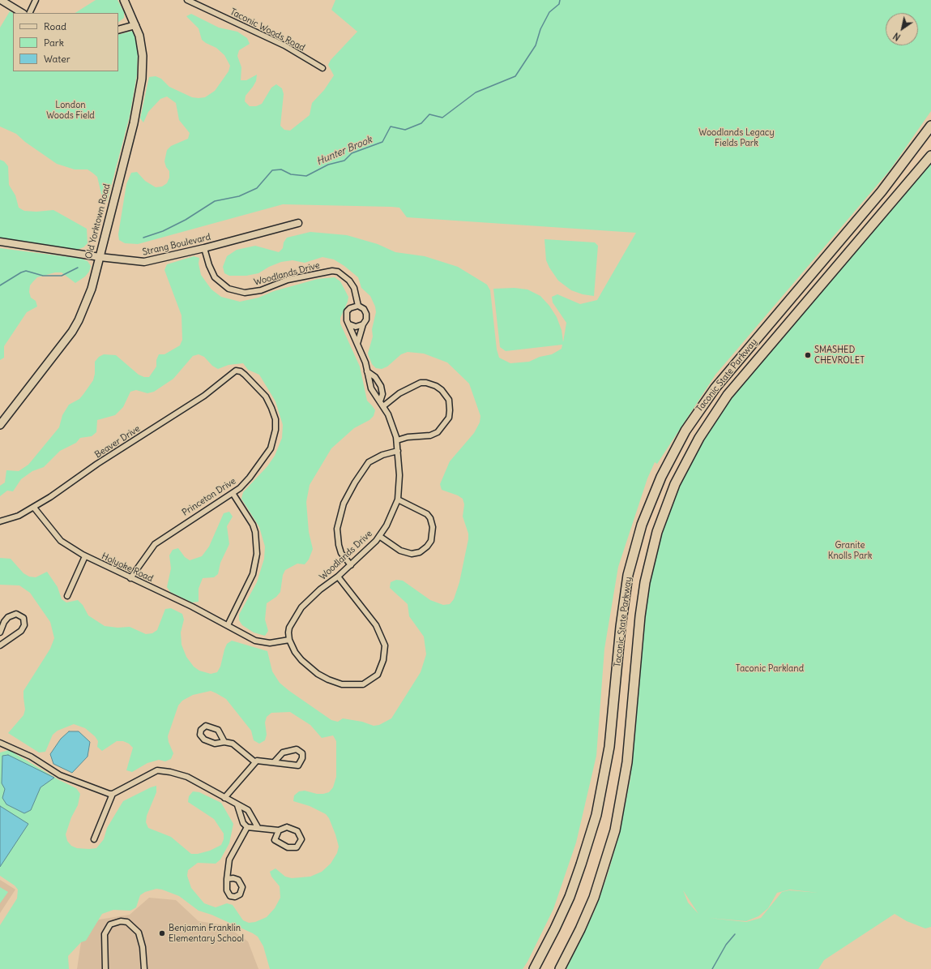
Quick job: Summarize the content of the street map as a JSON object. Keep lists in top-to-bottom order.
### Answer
{
  "streets": {
    "highway": ["Taconic State Parkway"],
    "main road": ["Old Yorktown Road"],
    "street": [
      "Taconic Woods Road",
      "Strang Boulevard",
      "Woodlands Drive",
      "Beaver Drive",
      "Princeton Drive",
      "Holyoke Road"
    ]
  },
  "crossings": [
    ["Old Yorktown Road", "Strang Boulevard"],
    ["Strang Boulevard", "Woodlands Drive"],
    ["Woodlands Drive", "Holyoke Road"],
    ["Beaver Drive", "Princeton Drive"],
    ["Beaver Drive", "Holyoke Road"],
    ["Princeton Drive", "Holyoke Road"]
  ],
  "water": ["Hunter Brook"],
  "parks": [
    "London Woods Field",
    "Woodlands Legacy Fields Park",
    "Granite Knolls Park",
    "Taconic Parkland"
  ],
  "places": ["SMASHED CHEVROLET", "Benjamin Franklin Elementary School"],
  "legend": ["Road", "Park", "Water"],
  "north": "bottom left"
}
